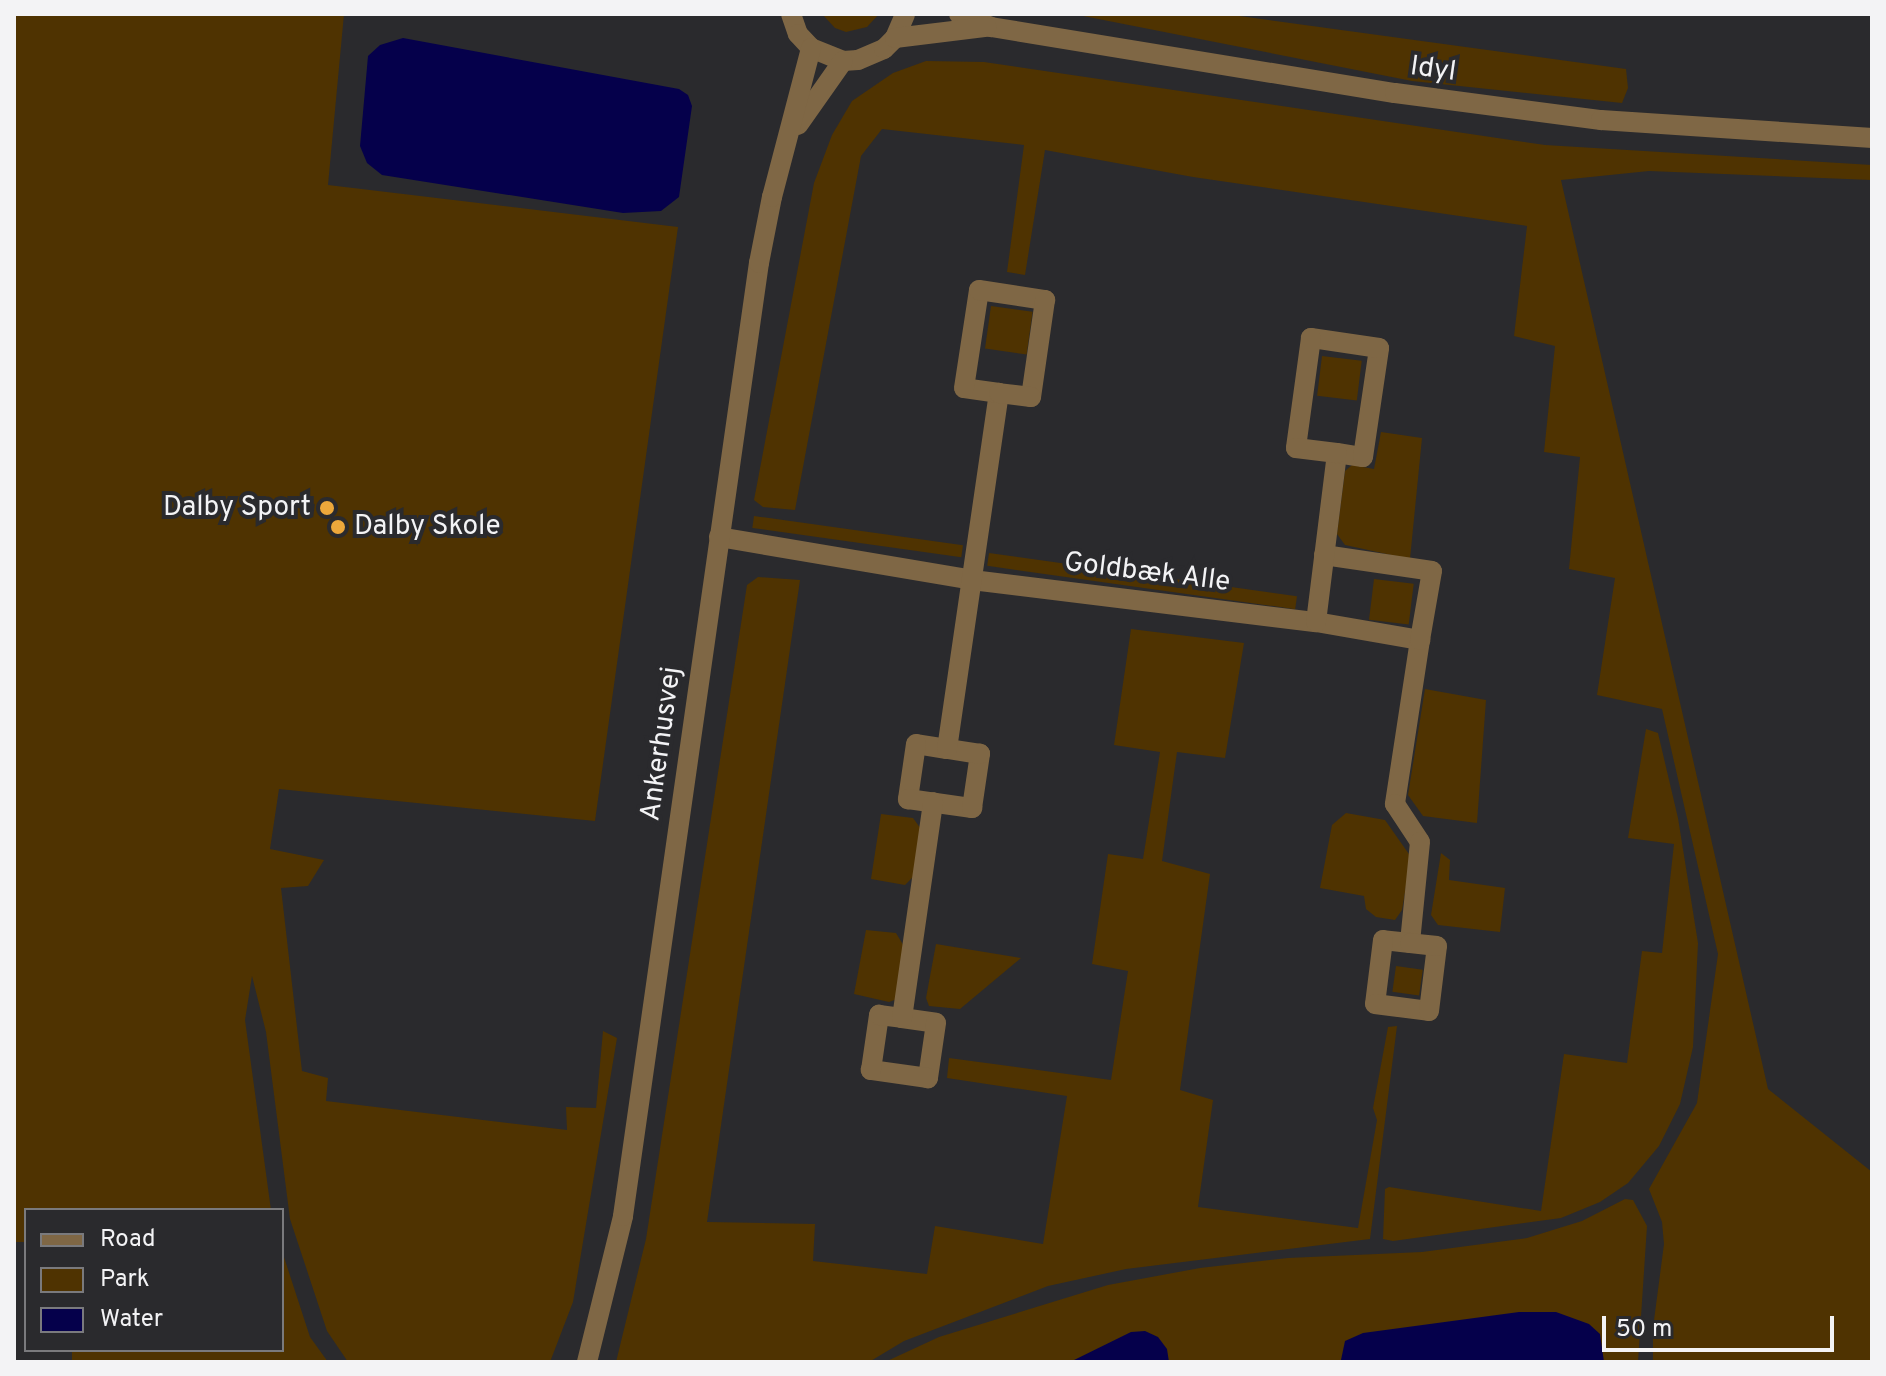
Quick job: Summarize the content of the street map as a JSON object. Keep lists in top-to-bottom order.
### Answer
{
  "streets": {
    "street": ["Idyl", "Goldbæk Alle", "Ankerhusvej"]
  },
  "crossings": [
    ["Goldbæk Alle", "Ankerhusvej"]
  ],
  "places": ["Dalby Sport", "Dalby Skole"],
  "legend": ["Road", "Park", "Water"],
  "scale_bar": "50 m"
}
